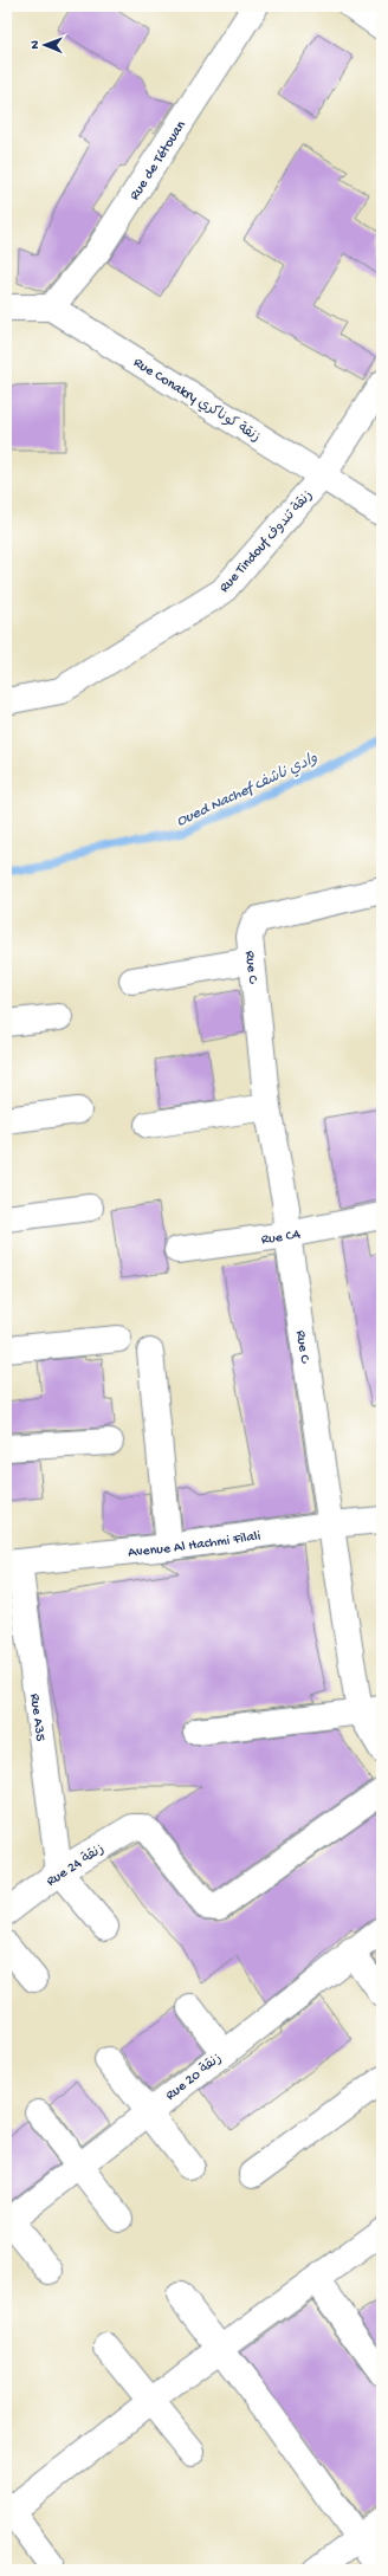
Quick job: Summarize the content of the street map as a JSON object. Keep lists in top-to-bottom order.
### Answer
{
  "streets": {
    "street": [
      "Rue de Tétouan",
      "Rue Conakry زنقة كوناكري",
      "Rue Tindouf زنقة تندوف",
      "Rue C",
      "Rue C4",
      "Avenue Al Hachmi Filali",
      "Rue A35",
      "Rue 24 زنقة",
      "Rue 20 زنقة"
    ]
  },
  "crossings": [
    ["Rue de Tétouan", "Rue Conakry زنقة كوناكري"],
    ["Rue Conakry زنقة كوناكري", "Rue Tindouf زنقة تندوف"],
    ["Rue C", "Rue C4"],
    ["Rue C", "Avenue Al Hachmi Filali"],
    ["Avenue Al Hachmi Filali", "Rue A35"],
    ["Rue A35", "Rue 24 زنقة"]
  ],
  "water": ["Oued Nachef وادي ناشف"],
  "north": "left"
}
